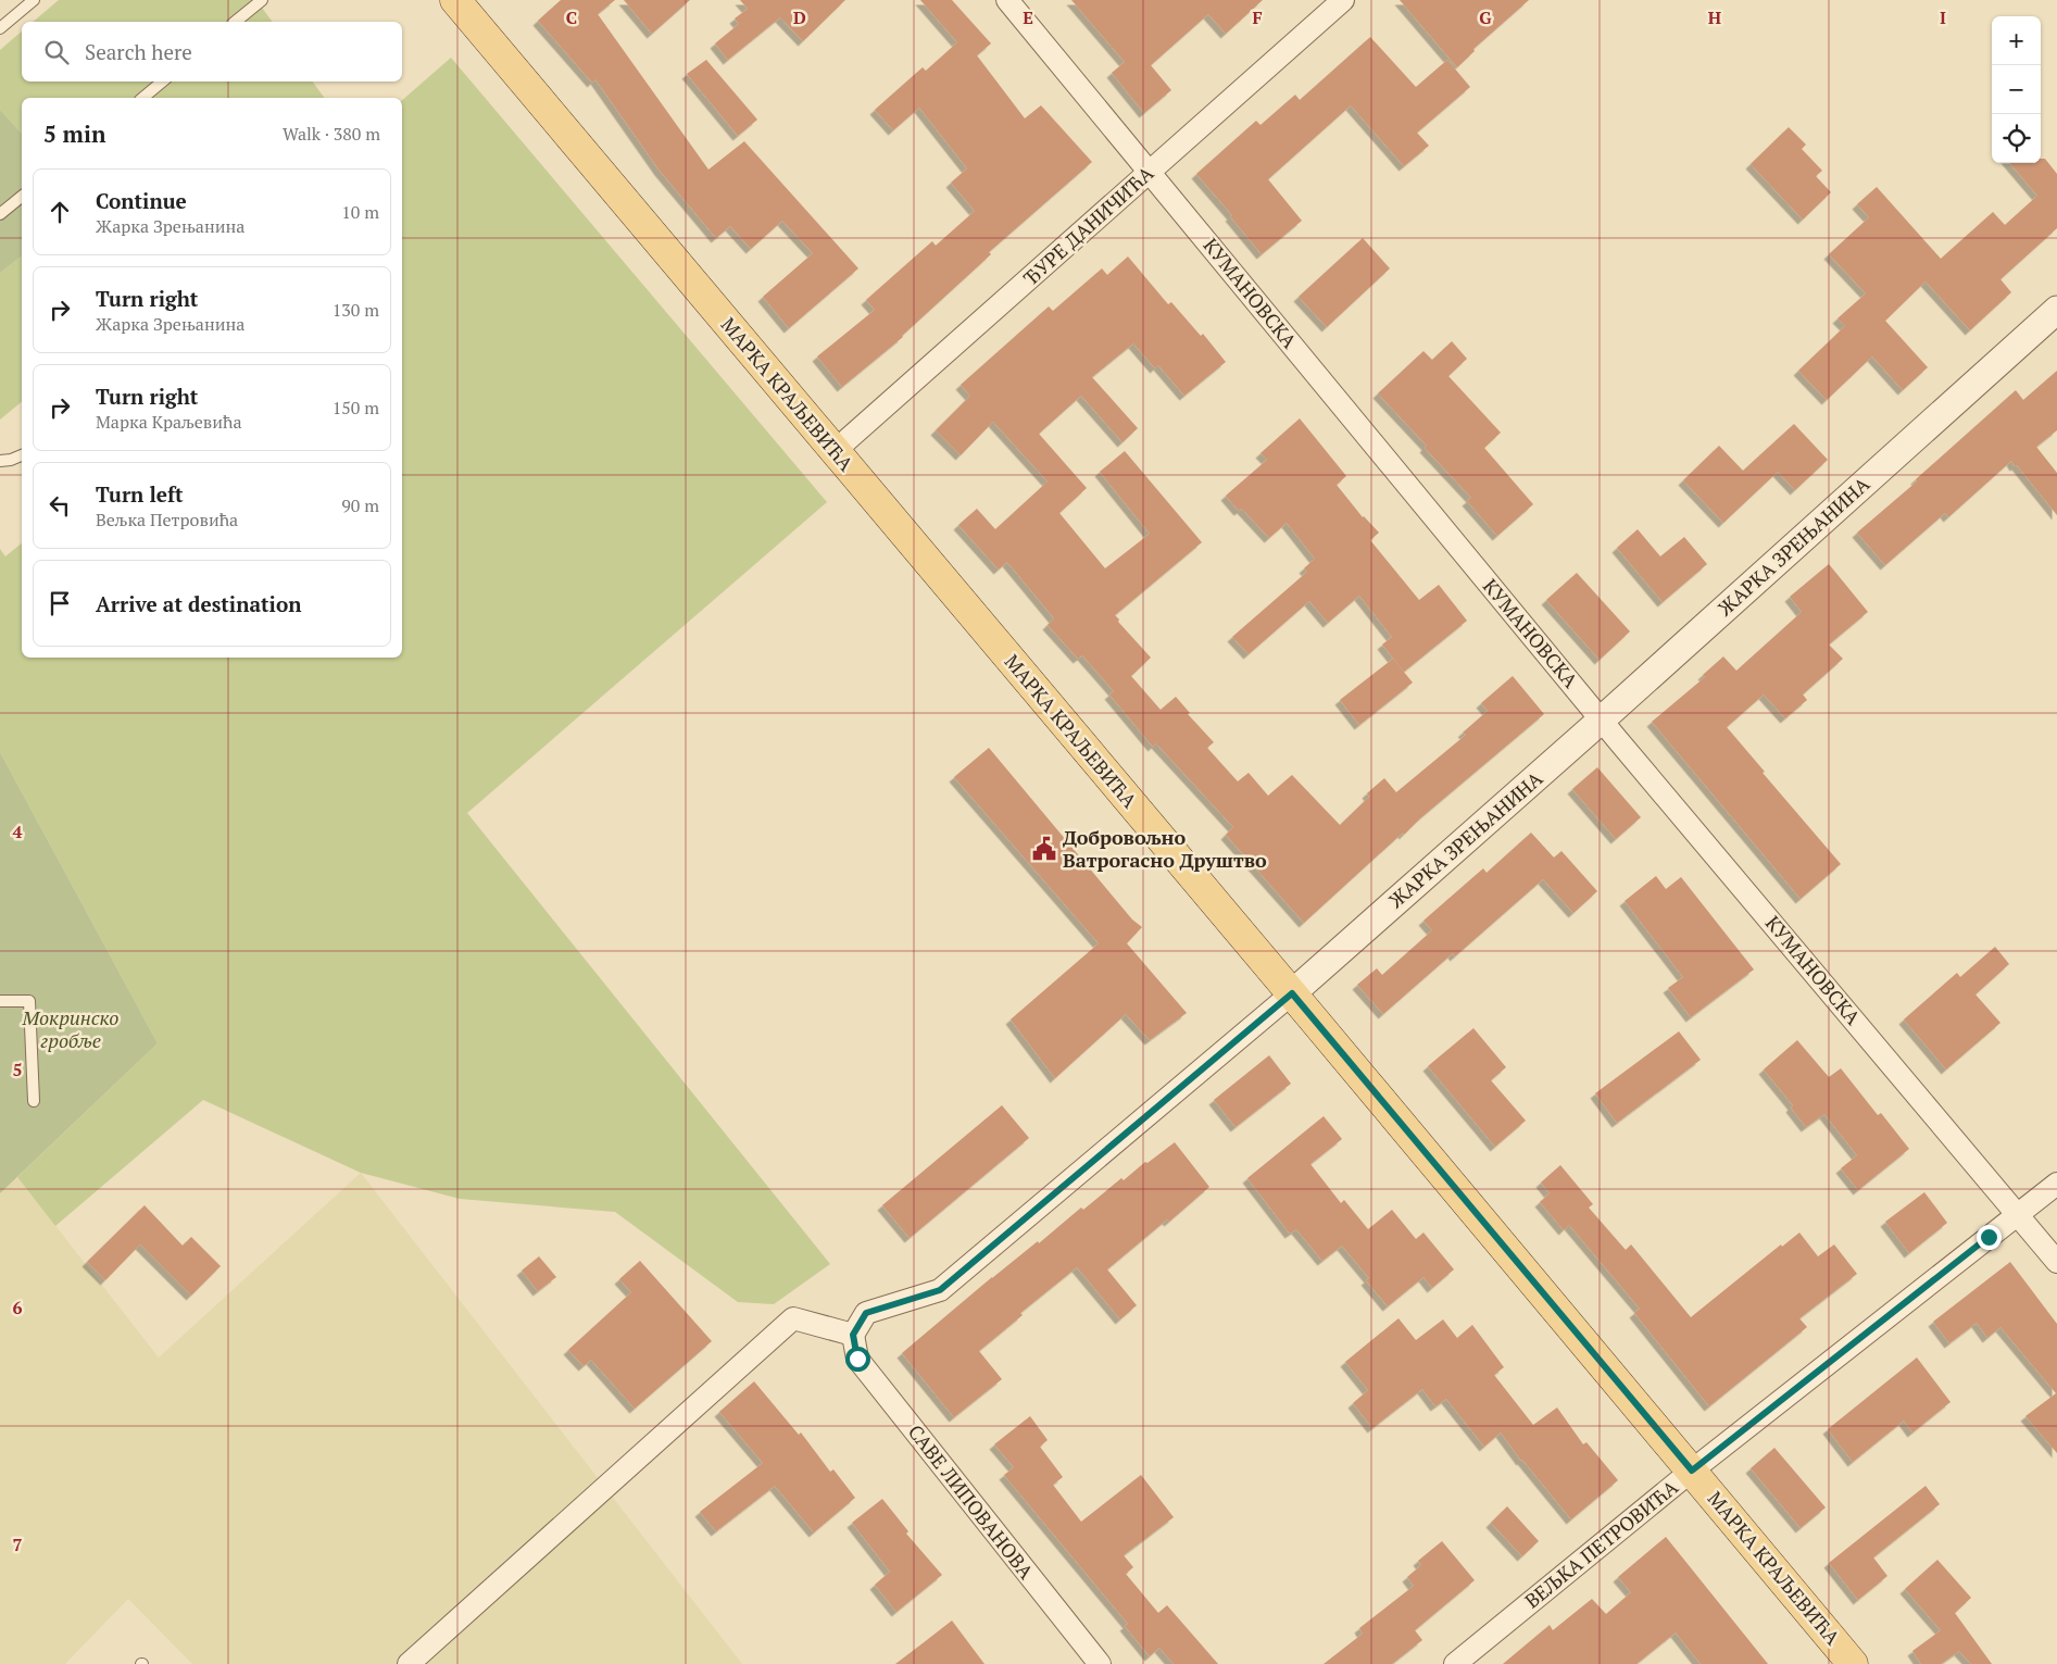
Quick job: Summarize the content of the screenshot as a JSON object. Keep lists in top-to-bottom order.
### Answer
{
  "streets": {
    "main road": ["МАРКА КРАЉЕВИЋА"],
    "street": [
      "ЂУРЕ ДАНИЧИЋА",
      "КУМАНОВСКА",
      "ЖАРКА ЗРЕЊАНИНА",
      "САВЕ ЛИПОВАНОВА",
      "ВЕЉКА ПЕТРОВИЋА"
    ]
  },
  "crossings": [
    ["ЂУРЕ ДАНИЧИЋА", "КУМАНОВСКА"],
    ["ЂУРЕ ДАНИЧИЋА", "МАРКА КРАЉЕВИЋА"],
    ["КУМАНОВСКА", "ЖАРКА ЗРЕЊАНИНА"],
    ["КУМАНОВСКА", "ВЕЉКА ПЕТРОВИЋА"],
    ["МАРКА КРАЉЕВИЋА", "ЖАРКА ЗРЕЊАНИНА"],
    ["МАРКА КРАЉЕВИЋА", "ВЕЉКА ПЕТРОВИЋА"],
    ["ЖАРКА ЗРЕЊАНИНА", "САВЕ ЛИПОВАНОВА"]
  ],
  "parks": ["Мокринско гробље"],
  "places": {
    "public building": ["Добровољно Ватрогасно Друштво"]
  },
  "page": {
    "map_buttons": ["+", "−"],
    "search": "Search here",
    "heading": ["5 min", "Walk · 380 m"],
    "list": [
      ["Continue", "Жарка Зрењанина", "10 m"],
      ["Turn right", "Жарка Зрењанина", "130 m"],
      ["Turn right", "Марка Краљевића", "150 m"],
      ["Turn left", "Вељка Петровића", "90 m"],
      "Arrive at destination"
    ]
  },
  "grid": {
    "columns": [
      "C",
      "D",
      "E",
      "F",
      "G",
      "H",
      "I"
    ],
    "rows": [
      "4",
      "5",
      "6",
      "7"
    ]
  }
}
